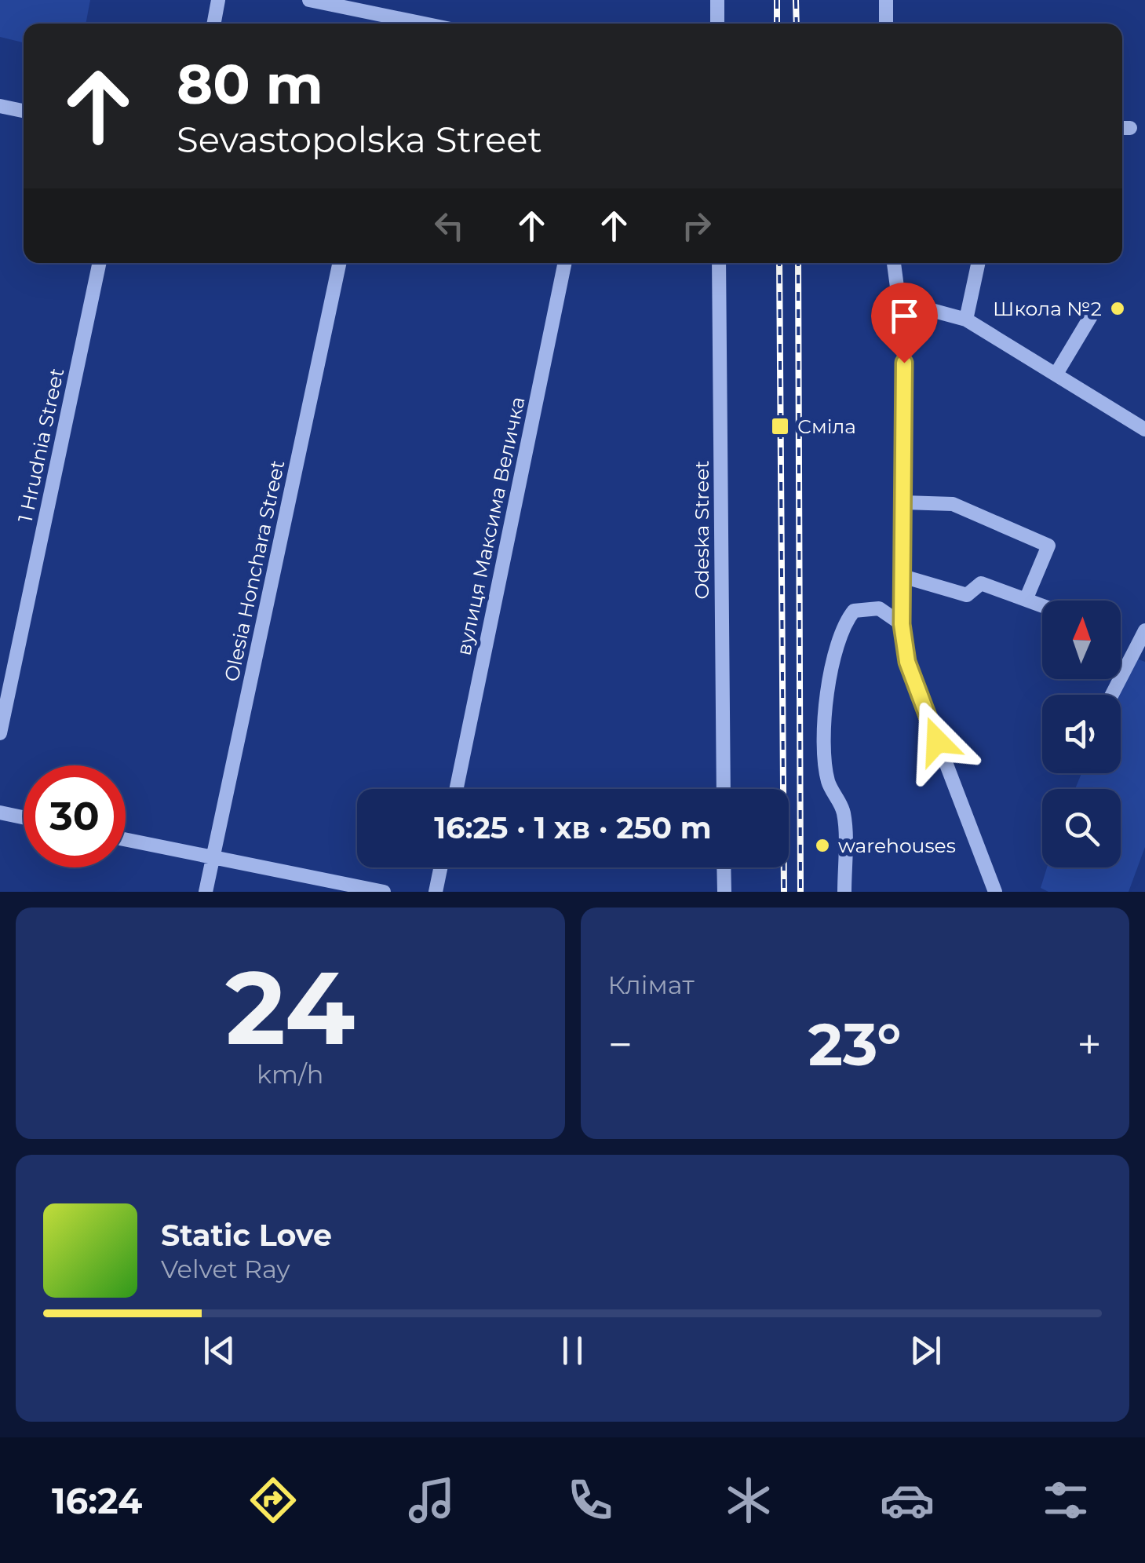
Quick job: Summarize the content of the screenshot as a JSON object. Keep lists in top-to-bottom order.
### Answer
{
  "streets": {
    "street": [
      "1 Hrudnia Street",
      "вулиця Максима Величка",
      "Odeska Street",
      "Olesia Honchara Street"
    ]
  },
  "places": {
    "other": ["Школа №2", "warehouses"],
    "transit": ["Сміла"]
  },
  "north": "top",
  "page": {
    "turn": ["80 m", "Sevastopolska Street"],
    "limit": "30",
    "trip": "16:25 · 1 хв · 250 m",
    "tile": [
      ["24", "km/h"],
      "Клімат"
    ],
    "heat": ["−", "23°", "+"],
    "song": ["Static Love", "Velvet Ray"],
    "tabs": "16:24"
  }
}
